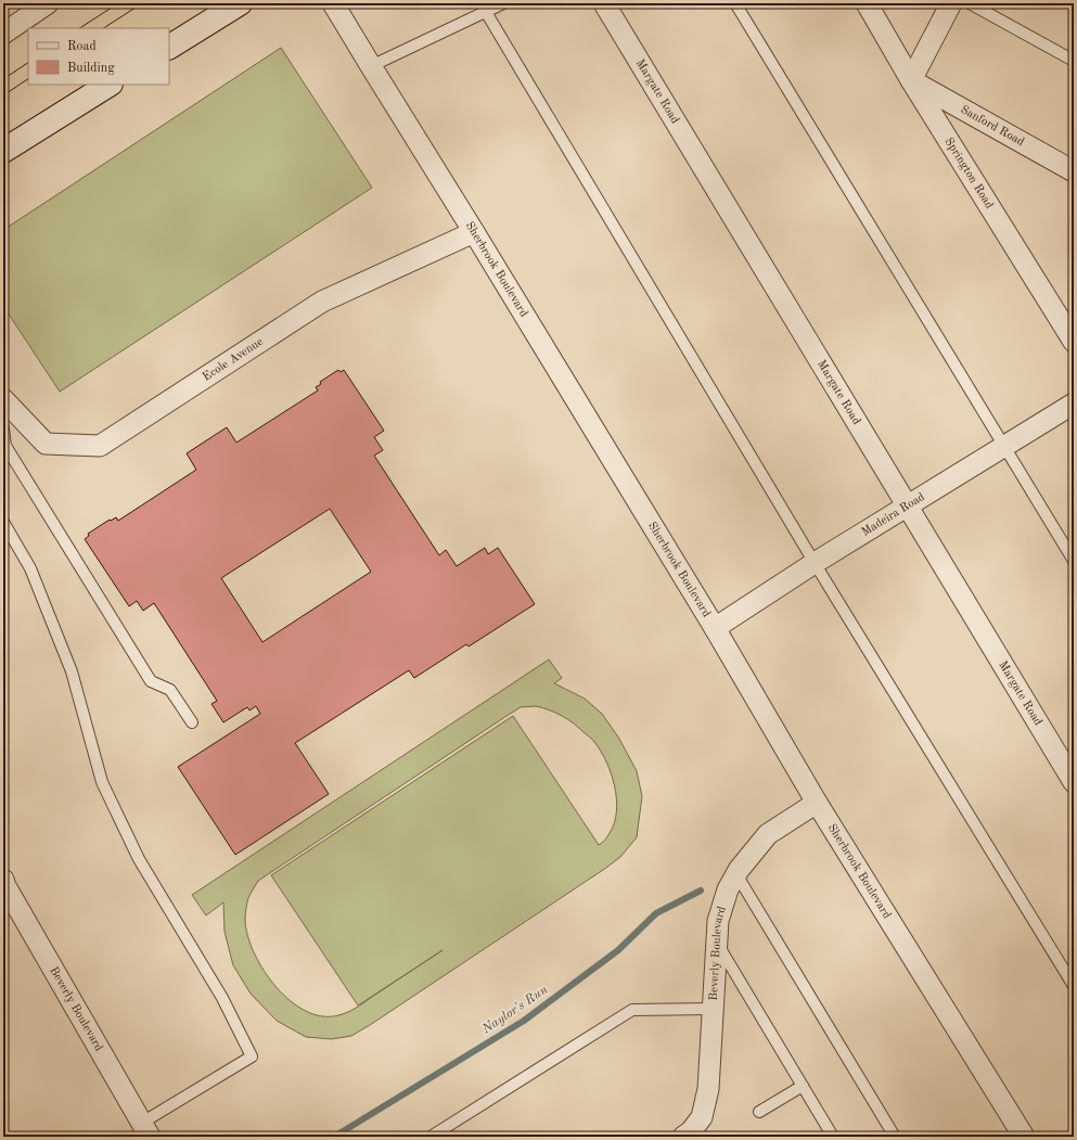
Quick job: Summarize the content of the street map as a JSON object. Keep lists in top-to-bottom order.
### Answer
{
  "streets": {
    "street": [
      "Margate Road",
      "Sanford Road",
      "Springton Road",
      "Sherbrook Boulevard",
      "Ecole Avenue",
      "Madeira Road",
      "Beverly Boulevard"
    ]
  },
  "crossings": [
    ["Margate Road", "Madeira Road"],
    ["Sanford Road", "Springton Road"],
    ["Sherbrook Boulevard", "Ecole Avenue"],
    ["Sherbrook Boulevard", "Madeira Road"],
    ["Sherbrook Boulevard", "Beverly Boulevard"]
  ],
  "water": ["Naylor's Run"],
  "legend": ["Road", "Building"]
}
